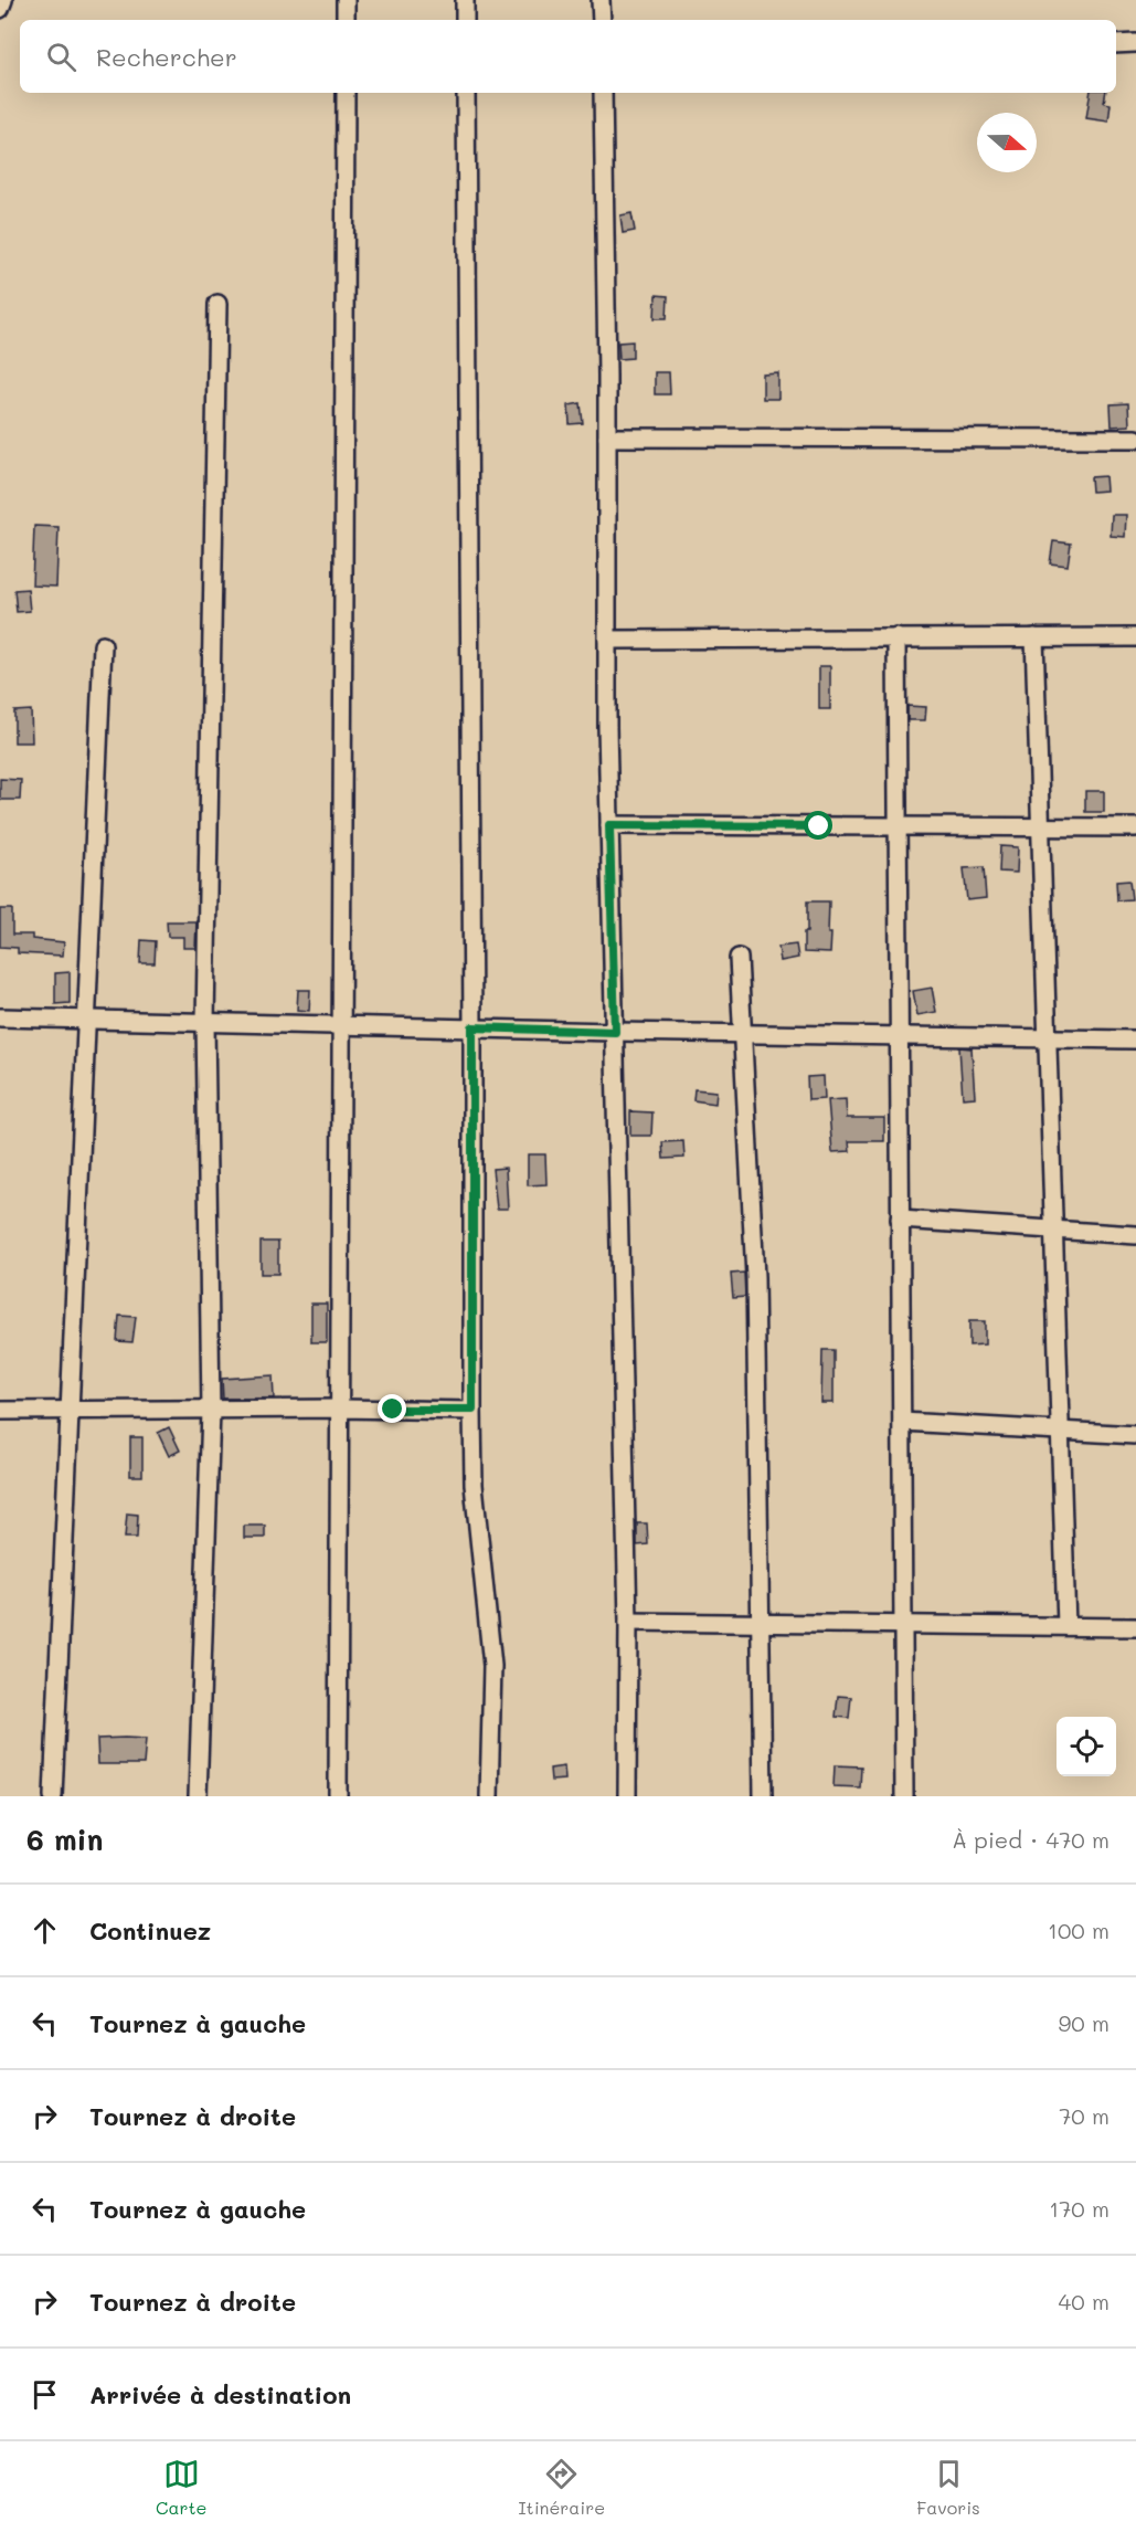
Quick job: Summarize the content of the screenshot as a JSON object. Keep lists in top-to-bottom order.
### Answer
{
  "north": "right",
  "page": {
    "search": "Rechercher",
    "heading": ["6 min", "À pied · 470 m"],
    "list": [
      ["Continuez", "100 m"],
      ["Tournez à gauche", "90 m"],
      ["Tournez à droite", "70 m"],
      ["Tournez à gauche", "170 m"],
      ["Tournez à droite", "40 m"],
      "Arrivée à destination"
    ],
    "nav": ["Carte", "Itinéraire", "Favoris"]
  }
}
